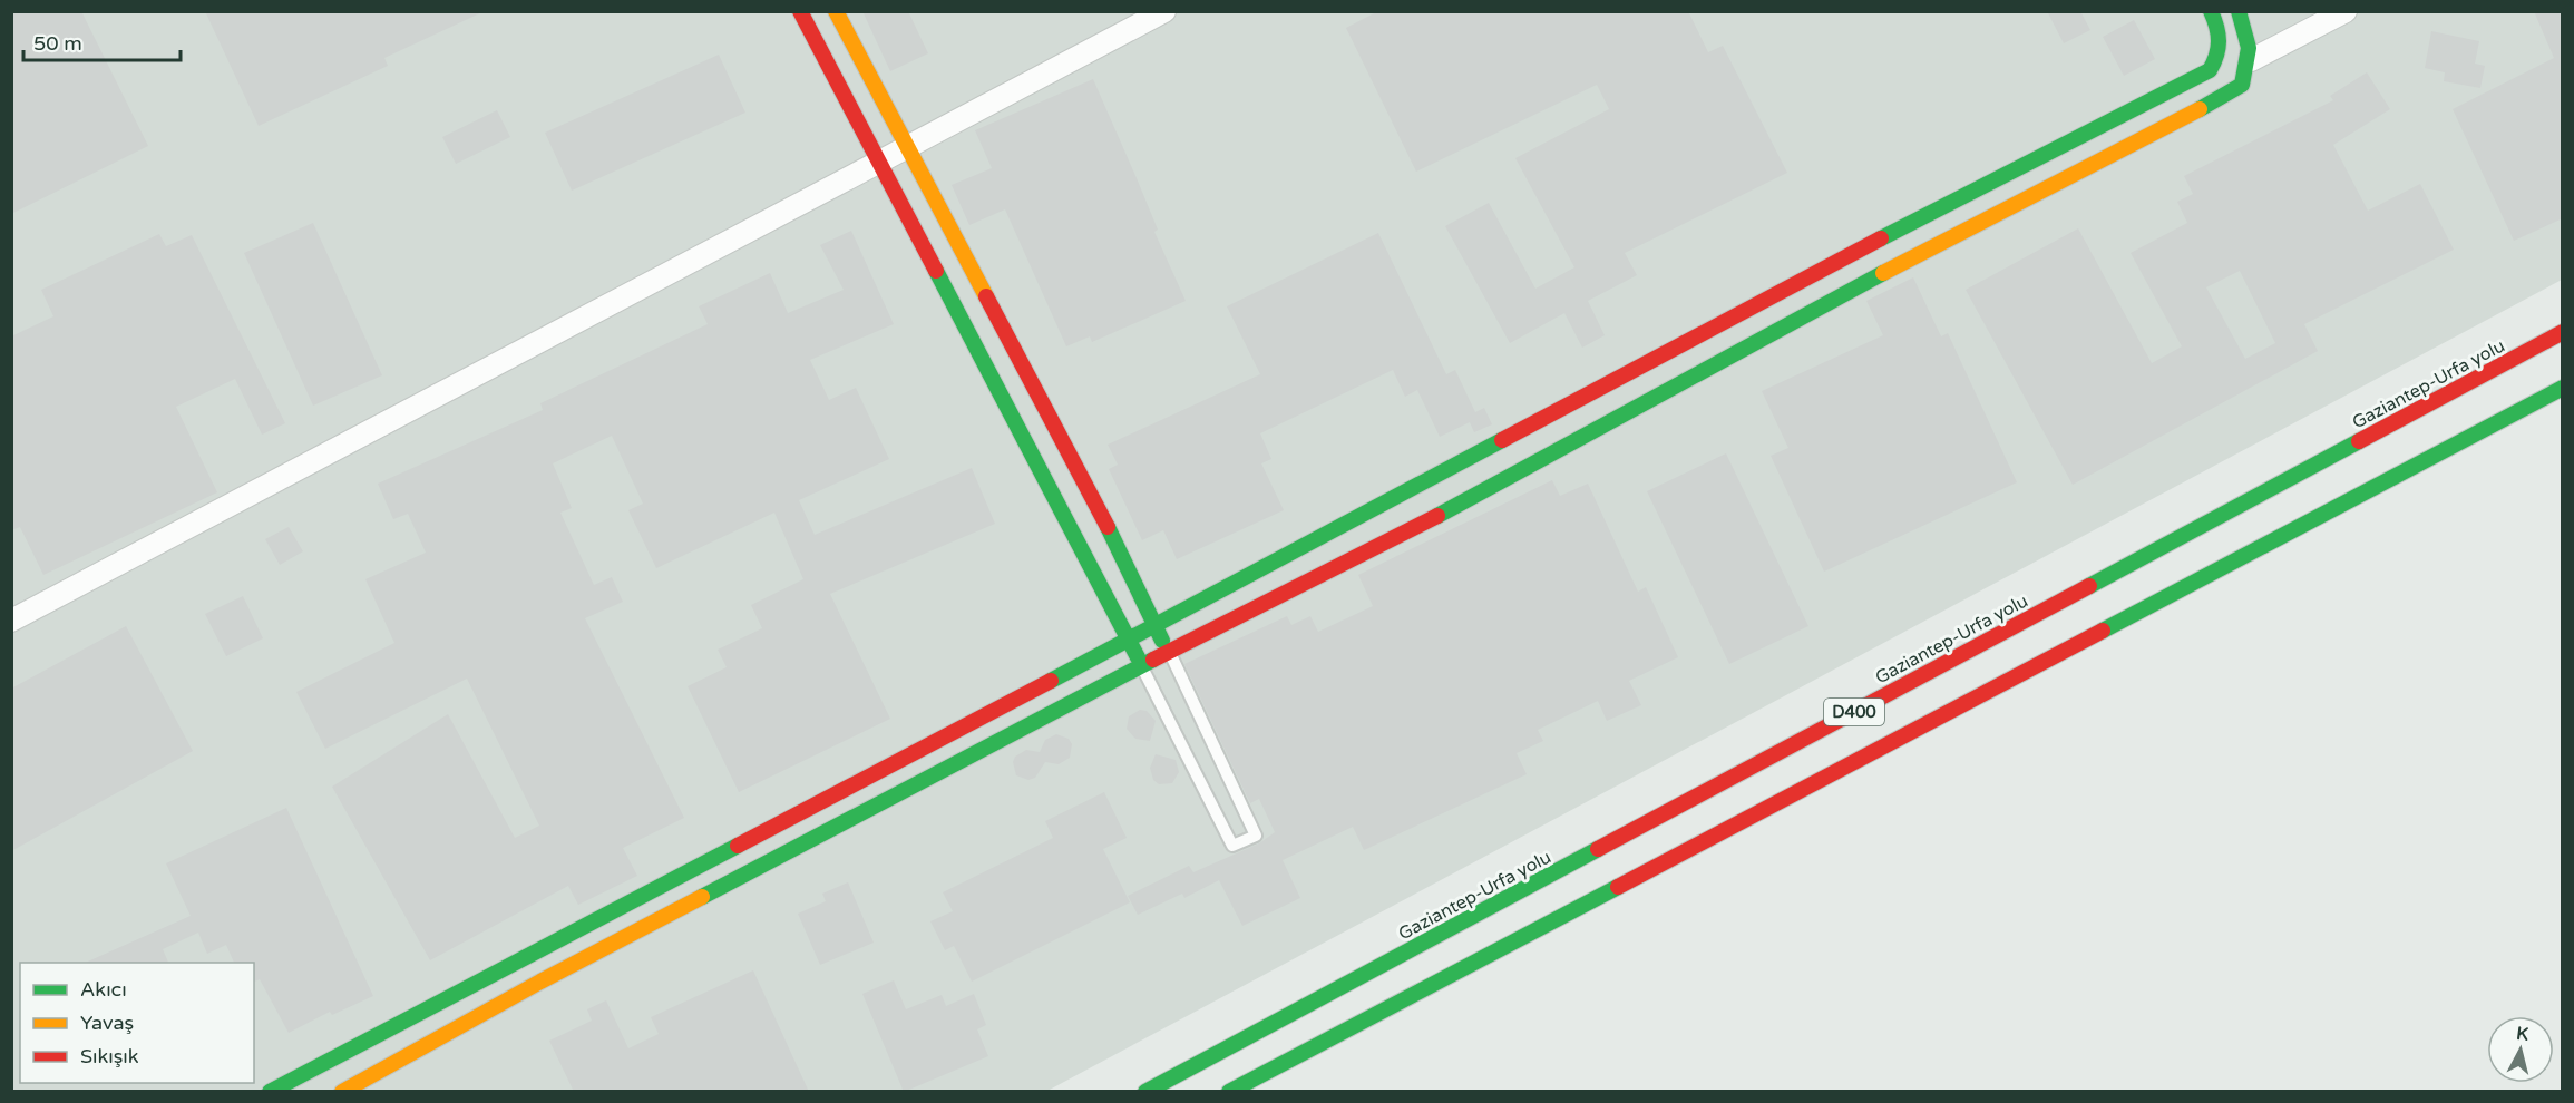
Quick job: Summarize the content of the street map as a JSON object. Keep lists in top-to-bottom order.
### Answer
{
  "streets": {
    "main road": ["Gaziantep-Urfa yolu", "D400"]
  },
  "legend": ["Akıcı", "Yavaş", "Sıkışık"],
  "scale_bar": "50 m",
  "north": "top"
}
